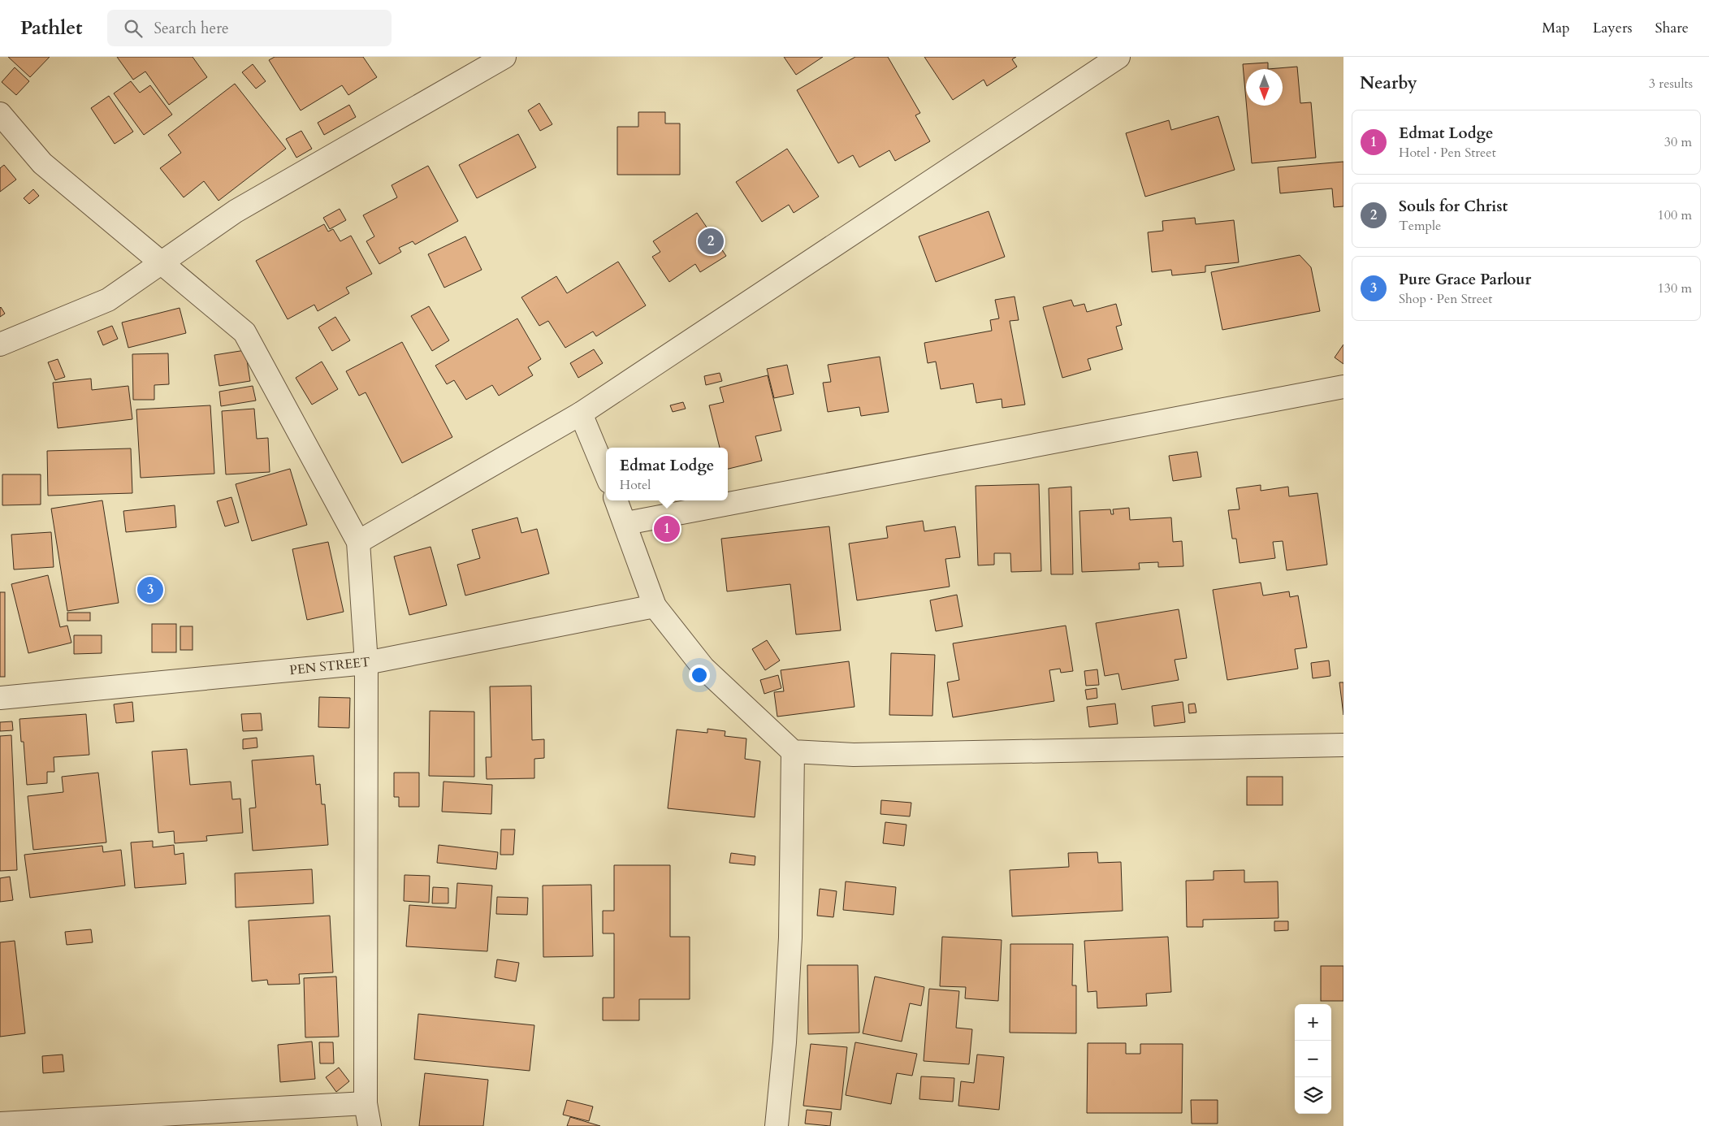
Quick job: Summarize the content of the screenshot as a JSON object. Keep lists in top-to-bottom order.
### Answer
{
  "streets": {
    "street": ["PEN STREET"]
  },
  "north": "bottom",
  "page": {
    "header": "Pathlet",
    "search": "Search here",
    "nav": ["Map", "Layers", "Share"],
    "heading": ["Nearby", "3 results"],
    "list": [
      {
        "mark": "1",
        "name": "Edmat Lodge",
        "note": "Hotel · Pen Street",
        "value": "30 m"
      },
      {
        "mark": "2",
        "name": "Souls for Christ",
        "note": "Temple",
        "value": "100 m"
      },
      {
        "mark": "3",
        "name": "Pure Grace Parlour",
        "note": "Shop · Pen Street",
        "value": "130 m"
      }
    ],
    "pins": ["2", "1", "3"],
    "popup": ["Edmat Lodge", "Hotel"],
    "map_buttons": ["+", "−"]
  }
}
